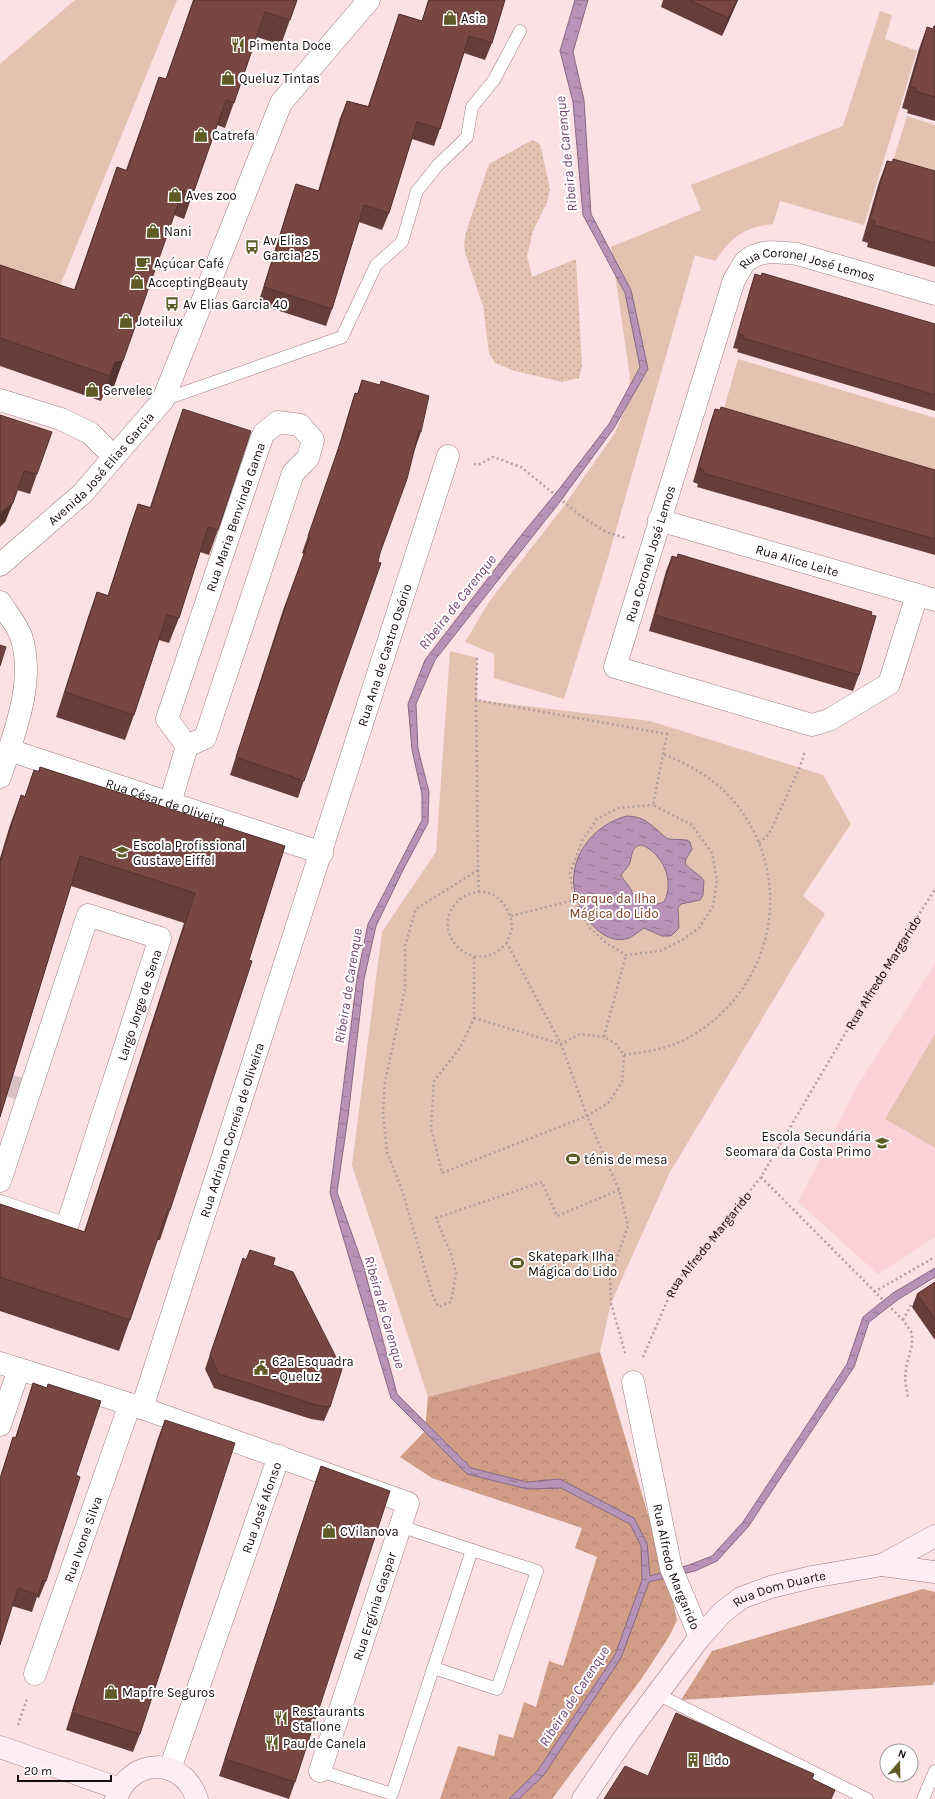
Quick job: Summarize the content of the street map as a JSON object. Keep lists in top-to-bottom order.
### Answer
{
  "streets": {
    "street": [
      "Rua Coronel José Lemos",
      "Avenida José Elias Garcia",
      "Rua Maria Benvinda Gama",
      "Rua Alice Leite",
      "Rua Ana de Castro Osório",
      "Rua César de Oliveira",
      "Rua Alfredo Margarido",
      "Largo Jorge de Sena",
      "Rua Adriano Correia de Oliveira",
      "Rua José Afonso",
      "Rua Ivone Silva",
      "Rua Dom Duarte",
      "Rua Ergínia Gaspar"
    ]
  },
  "crossings": [
    ["Rua Coronel José Lemos", "Rua Alice Leite"],
    ["Rua Ana de Castro Osório", "Rua César de Oliveira"],
    ["Rua Ana de Castro Osório", "Rua Adriano Correia de Oliveira"],
    ["Rua César de Oliveira", "Rua Adriano Correia de Oliveira"],
    ["Rua Alfredo Margarido", "Rua Dom Duarte"],
    ["Rua Adriano Correia de Oliveira", "Rua José Afonso"],
    ["Rua Adriano Correia de Oliveira", "Rua Ivone Silva"],
    ["Rua José Afonso", "Rua Ivone Silva"],
    ["Rua José Afonso", "Rua Ergínia Gaspar"]
  ],
  "water": ["Ribeira de Carenque"],
  "parks": ["Parque da Ilha Mágica do Lido"],
  "places": {
    "shop": [
      "Asia",
      "Queluz Tintas",
      "Catrefa",
      "Aves zoo",
      "Nani",
      "AcceptingBeauty",
      "Joteilux",
      "Servelec",
      "CVilanova",
      "Mapfre Seguros"
    ],
    "restaurant": ["Pimenta Doce", "Restaurants Stallone", "Pau de Canela"],
    "bus stop": ["Av Elias Garcia 25", "Av Elias Garcia 40"],
    "cafe": ["Açúcar Café"],
    "school or university": ["Escola Profissional Gustave Eiffel", "Escola Secundária Seomara da Costa Primo"],
    "sports": ["ténis de mesa", "Skatepark Ilha Mágica do Lido"],
    "public building": ["62ª Esquadra - Queluz"],
    "building": ["Lido"]
  },
  "scale_bar": "20 m",
  "north": "top"
}
